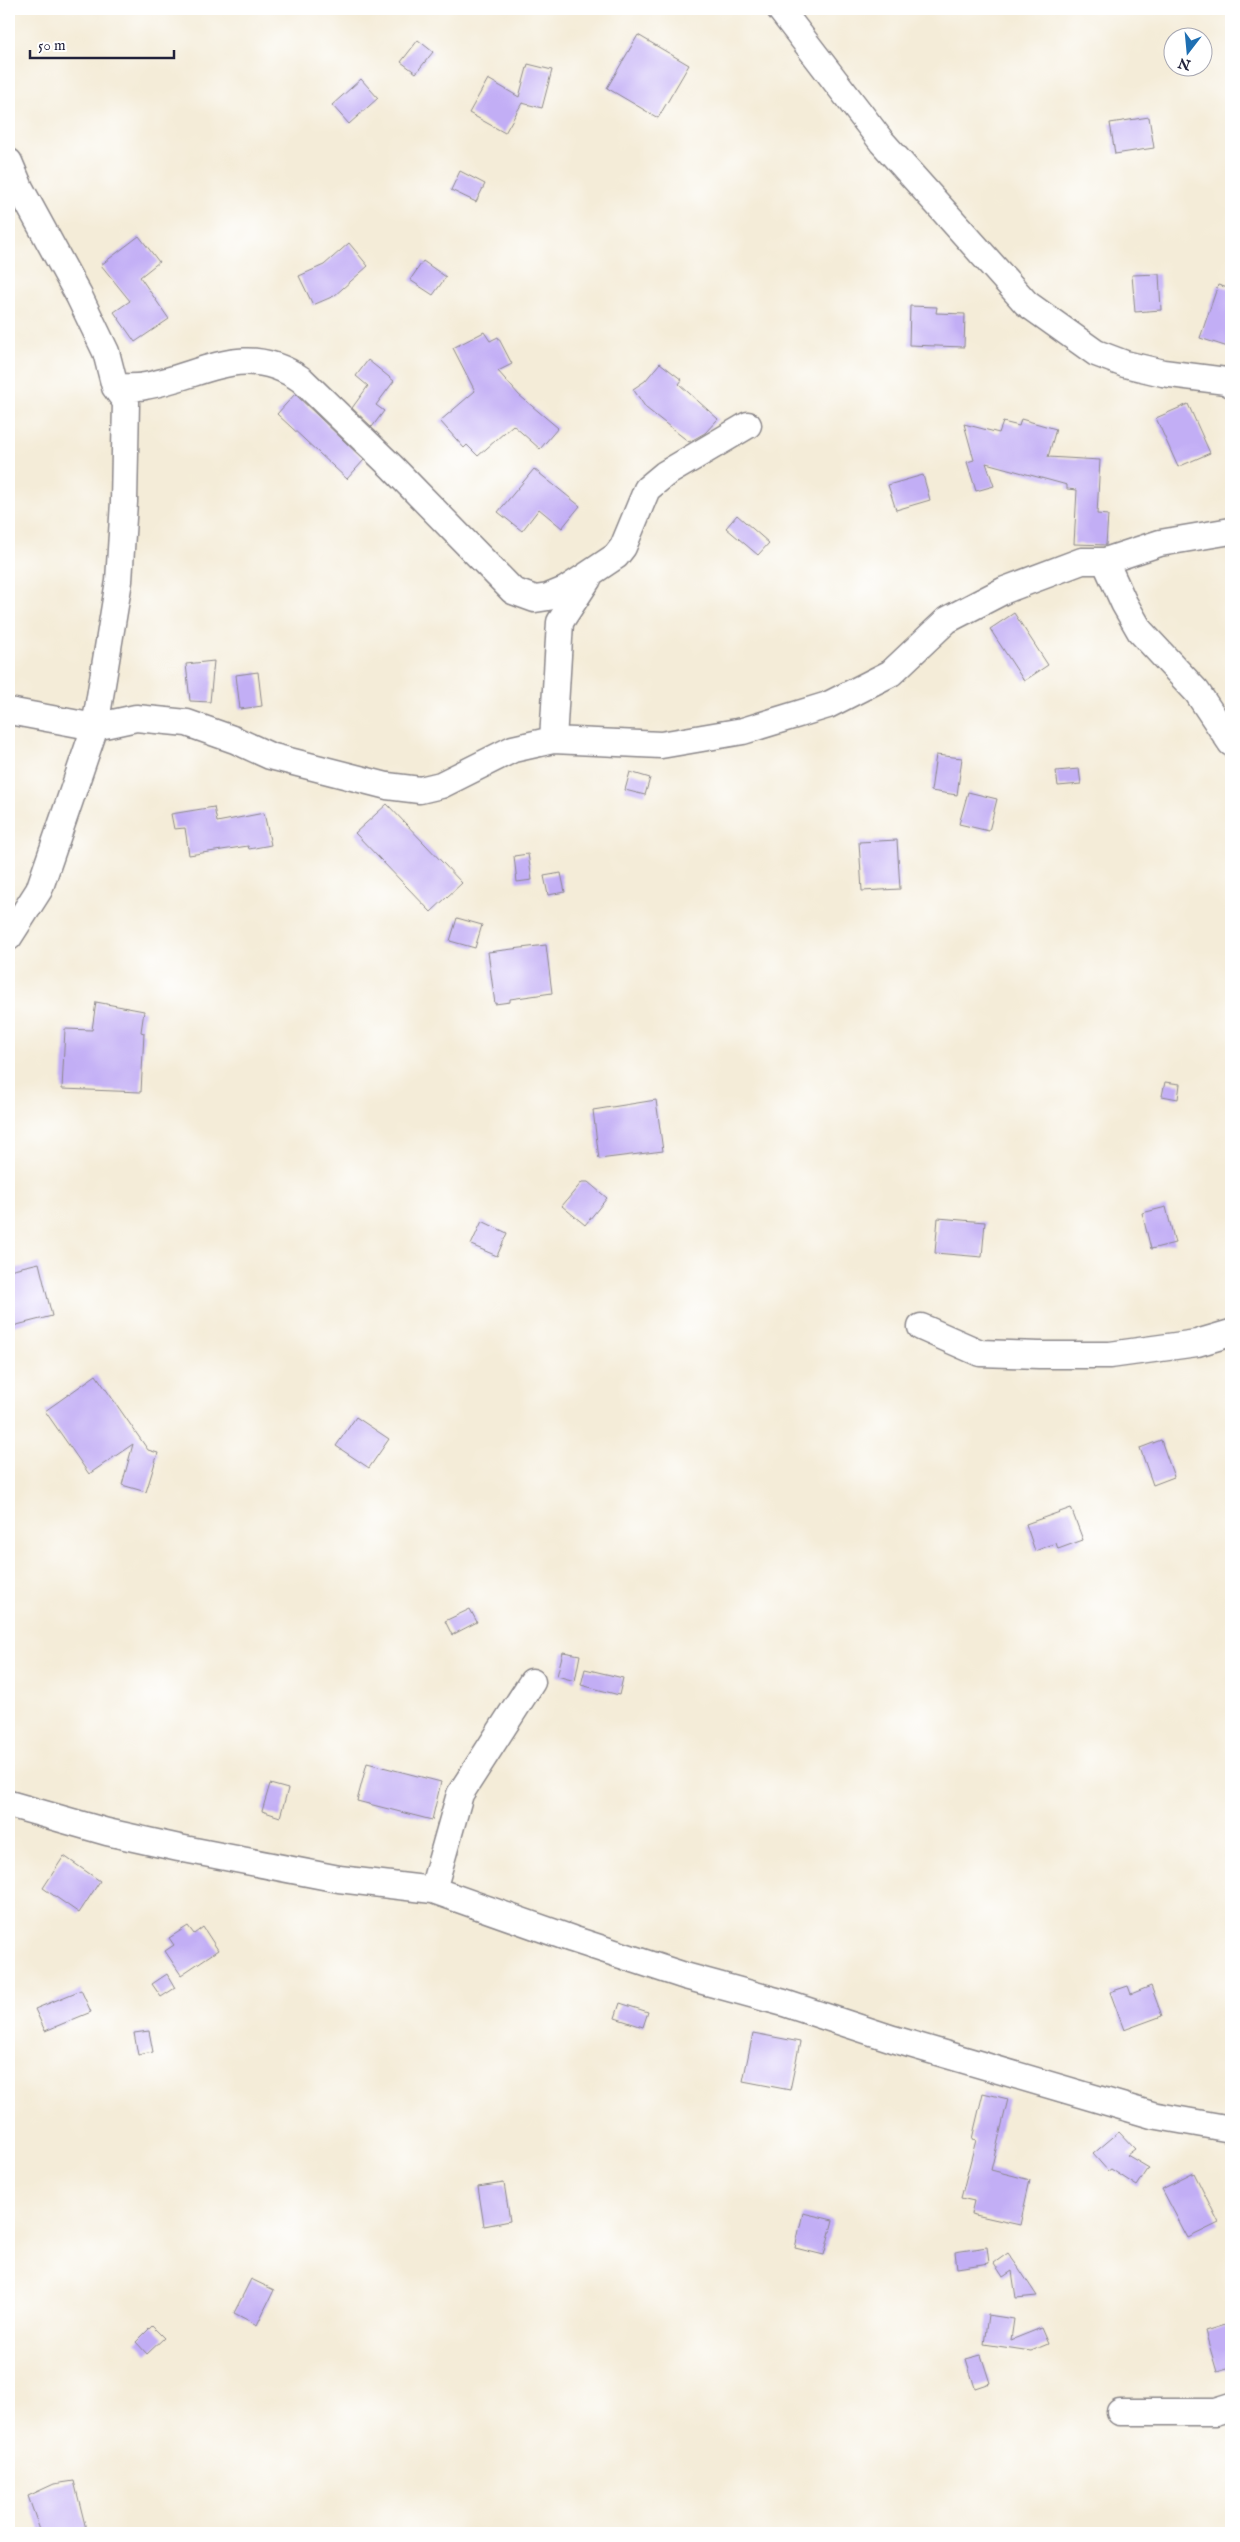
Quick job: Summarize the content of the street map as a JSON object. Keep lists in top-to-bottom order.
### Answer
{
  "scale_bar": "50 m",
  "north": "bottom"
}
